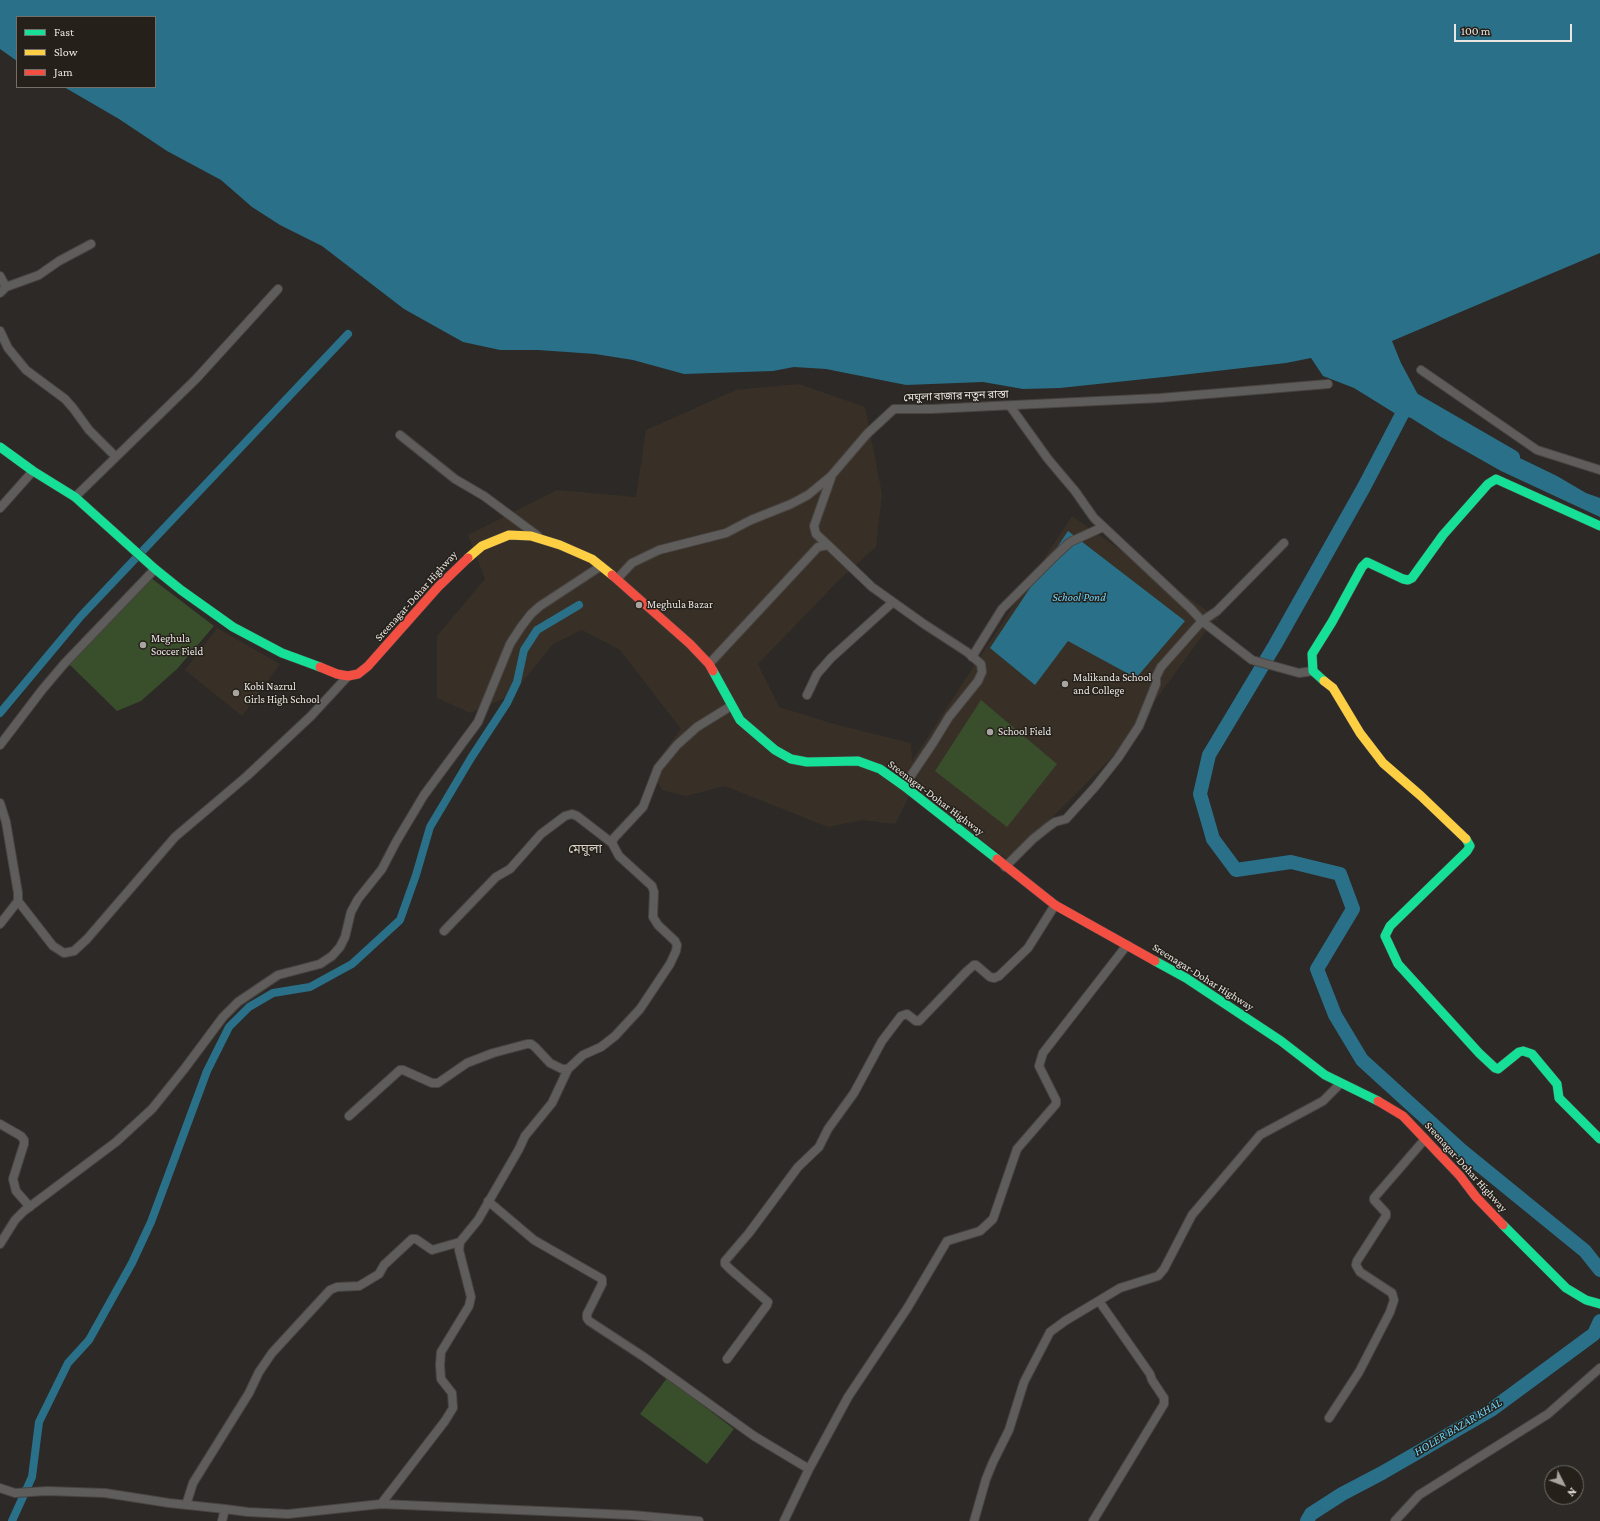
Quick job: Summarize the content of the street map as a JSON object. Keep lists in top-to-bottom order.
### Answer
{
  "streets": {
    "main road": ["Sreenagar-Dohar Highway"],
    "street": ["মেঘুলা বাজার নতুন রাস্তা"]
  },
  "crossings": [
    ["মেঘুলা বাজার নতুন রাস্তা", "Sreenagar-Dohar Highway"]
  ],
  "districts": ["মেঘুলা"],
  "water": ["School Pond", "HOLER BAZAR KHAL"],
  "places": [
    "Meghula Bazar",
    "Meghula Soccer Field",
    "Malikanda School and College",
    "Kobi Nazrul Girls High School",
    "School Field"
  ],
  "legend": ["Fast", "Slow", "Jam"],
  "scale_bar": "100 m",
  "north": "bottom right"
}
